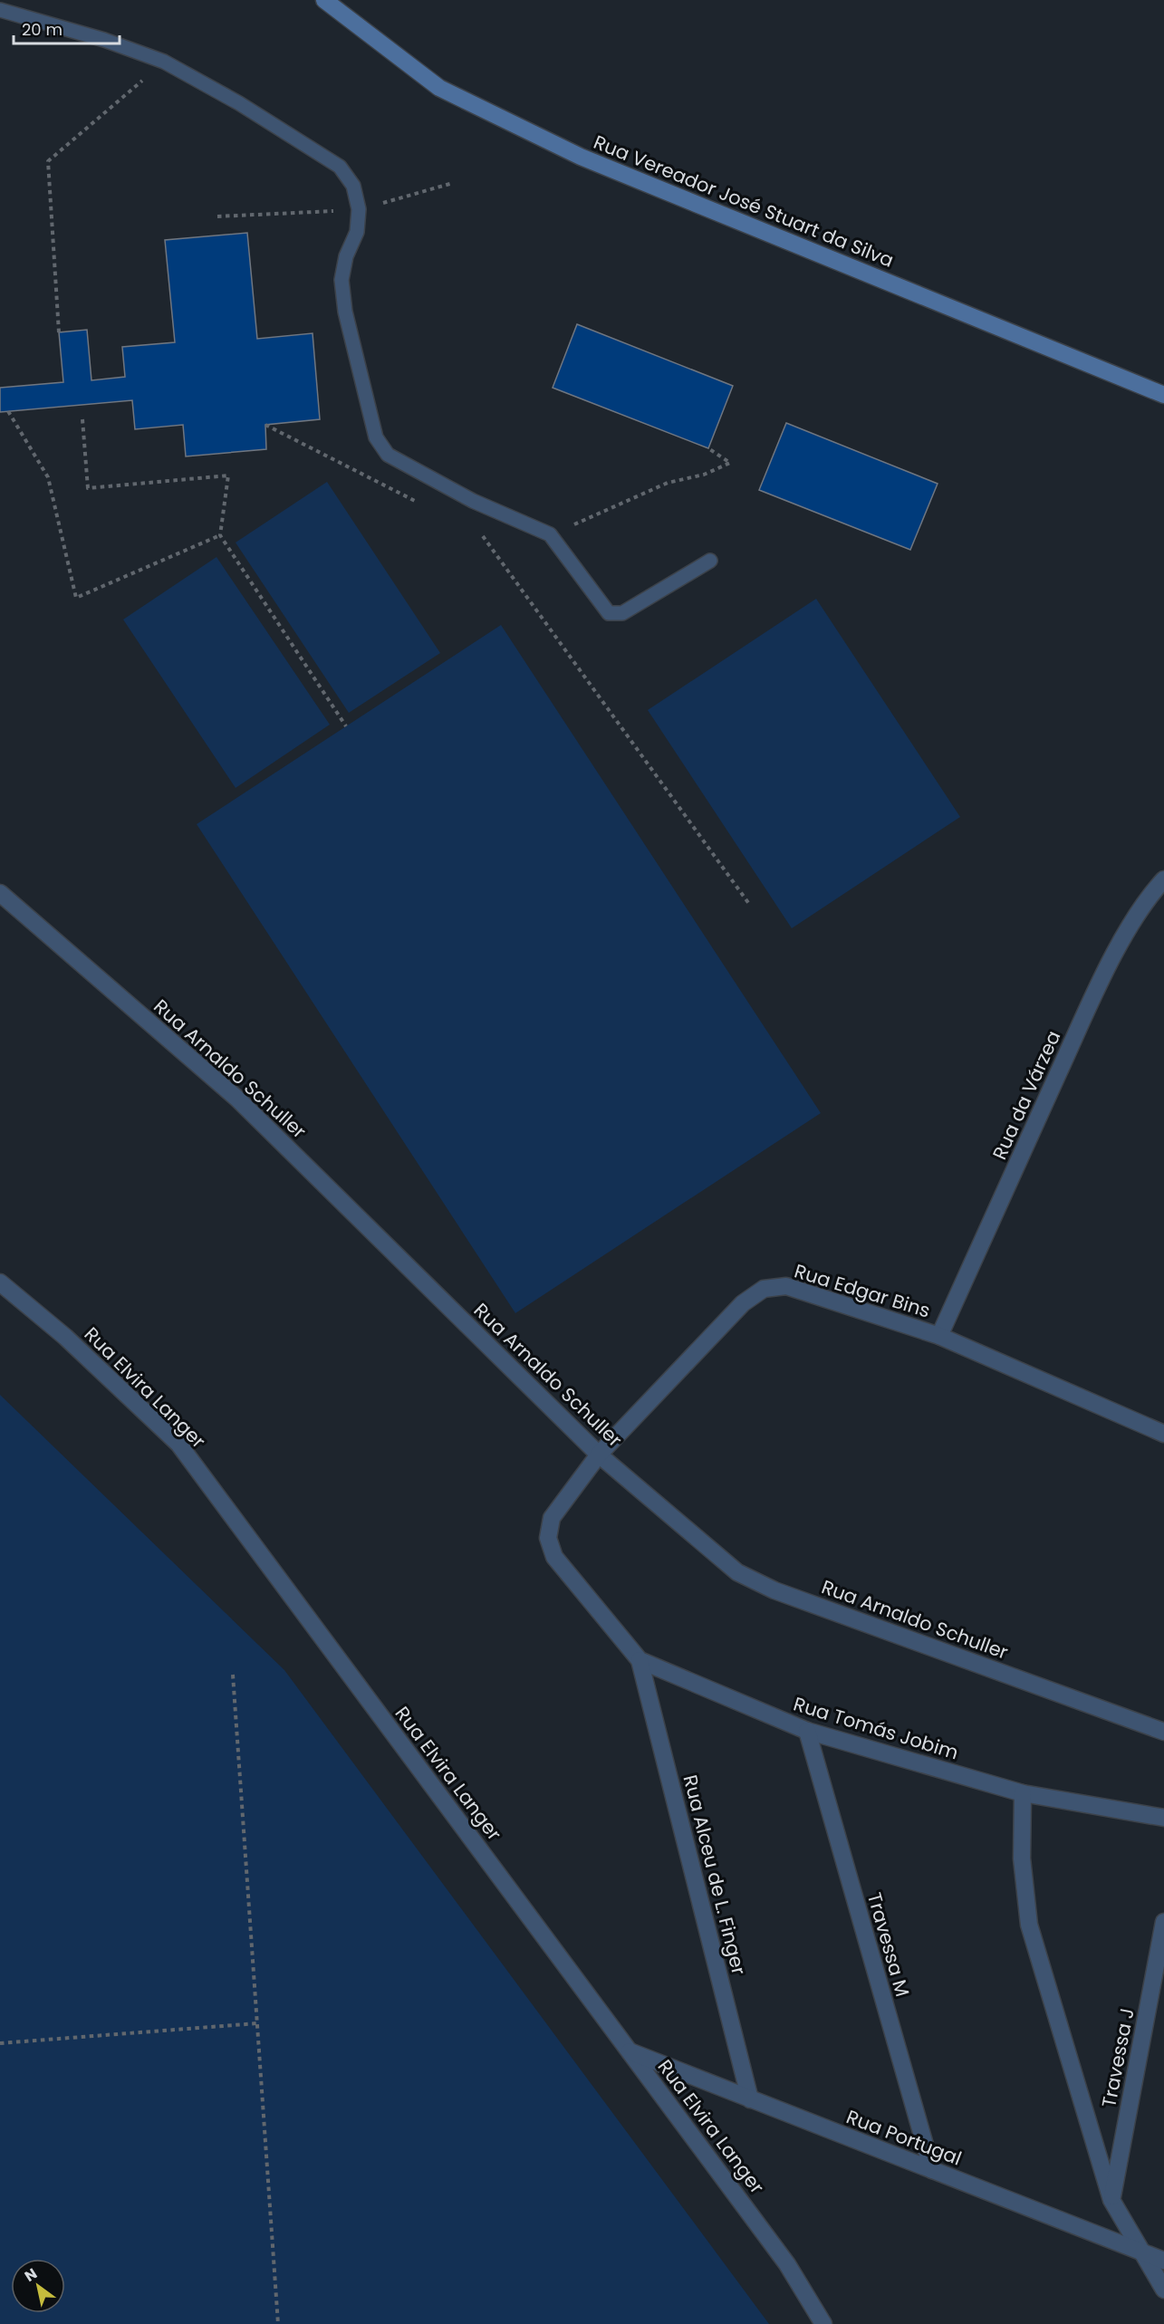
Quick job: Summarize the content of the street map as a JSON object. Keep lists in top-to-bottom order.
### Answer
{
  "streets": {
    "main road": ["Rua Vereador José Stuart da Silva"],
    "street": [
      "Rua Arnaldo Schuller",
      "Rua da Várzea",
      "Rua Edgar Bins",
      "Rua Elvira Langer",
      "Rua Tomás Jobim",
      "Rua Alceu de L. Finger",
      "Travessa M",
      "Travessa J",
      "Rua Portugal"
    ]
  },
  "crossings": [
    ["Rua Arnaldo Schuller", "Rua Edgar Bins"],
    ["Rua da Várzea", "Rua Edgar Bins"],
    ["Rua Edgar Bins", "Rua Tomás Jobim"],
    ["Rua Elvira Langer", "Rua Portugal"],
    ["Rua Tomás Jobim", "Rua Alceu de L. Finger"],
    ["Rua Tomás Jobim", "Travessa M"],
    ["Rua Alceu de L. Finger", "Rua Portugal"],
    ["Travessa M", "Rua Portugal"]
  ],
  "scale_bar": "20 m",
  "north": "top left"
}
